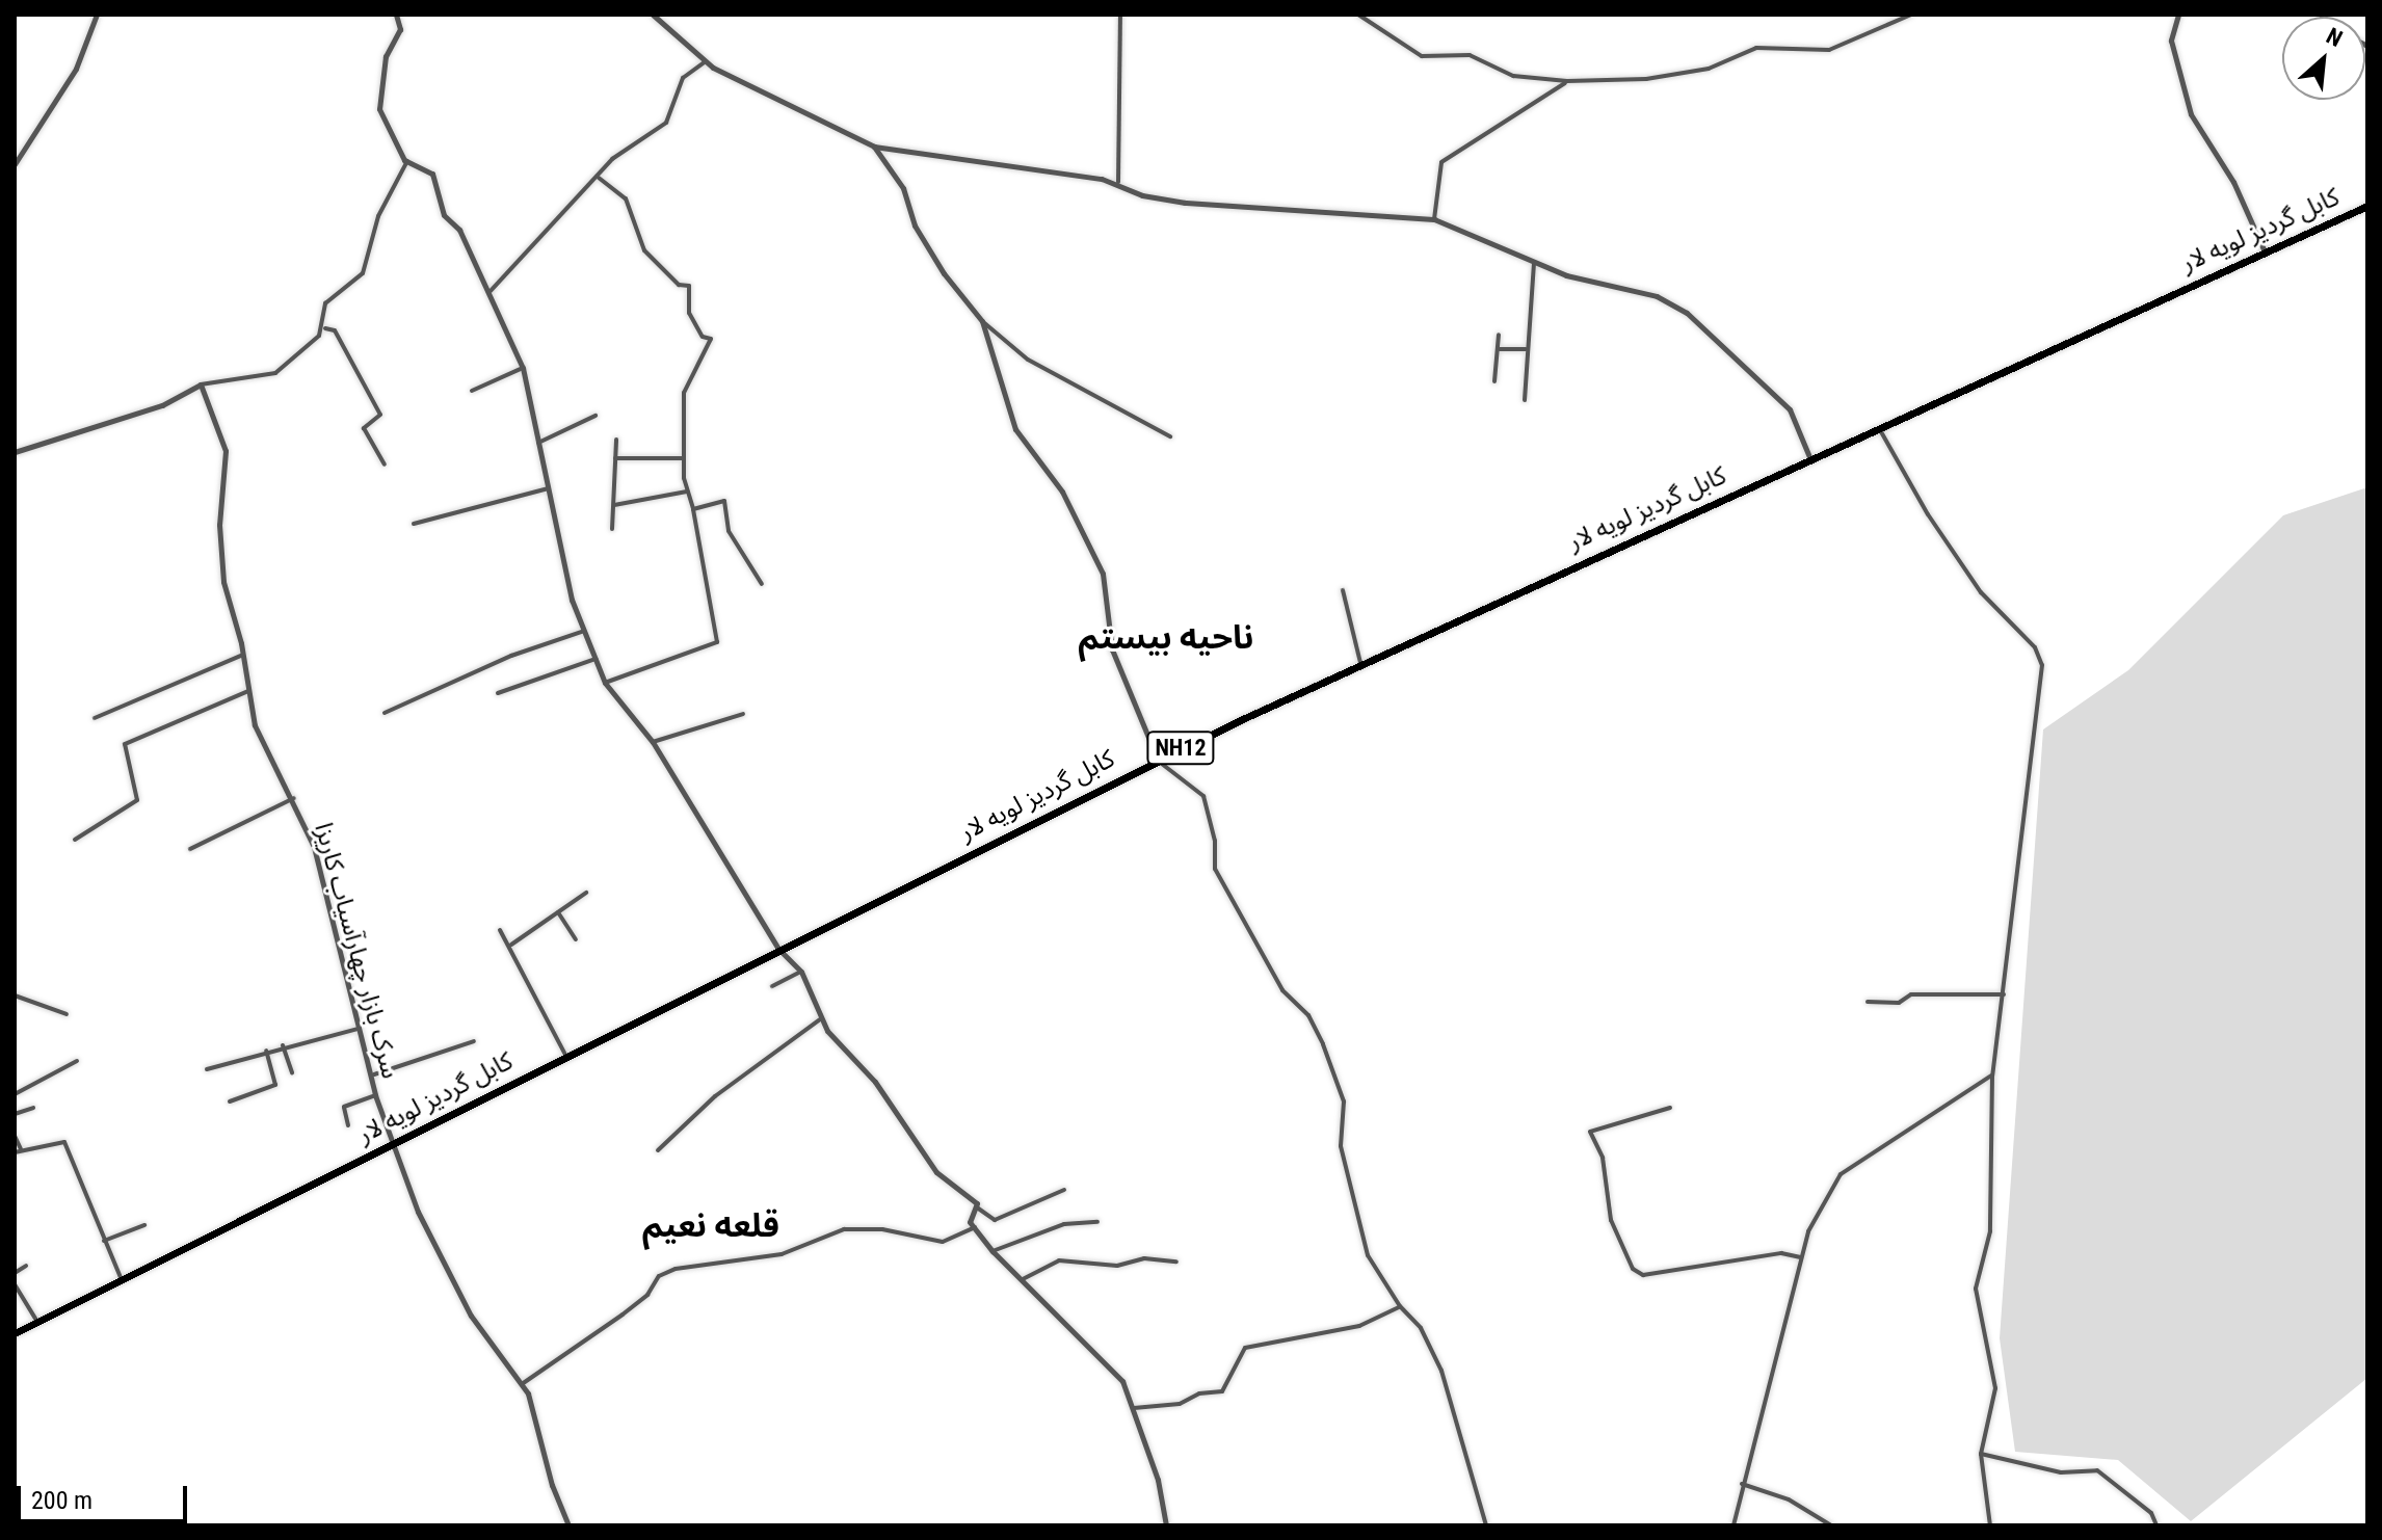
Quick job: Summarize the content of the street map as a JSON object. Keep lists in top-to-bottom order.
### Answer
{
  "streets": {
    "highway": ["کابل گردیز لویه لار", "NH12"],
    "street": ["سرک بازار چهارآسیاب کاریزا"]
  },
  "crossings": [
    ["کابل گردیز لویه لار", "سرک بازار چهارآسیاب کاریزا"]
  ],
  "districts": ["ناحیه بیستم", "قلعه نعيم"],
  "scale_bar": "200 m",
  "north": "top right"
}
